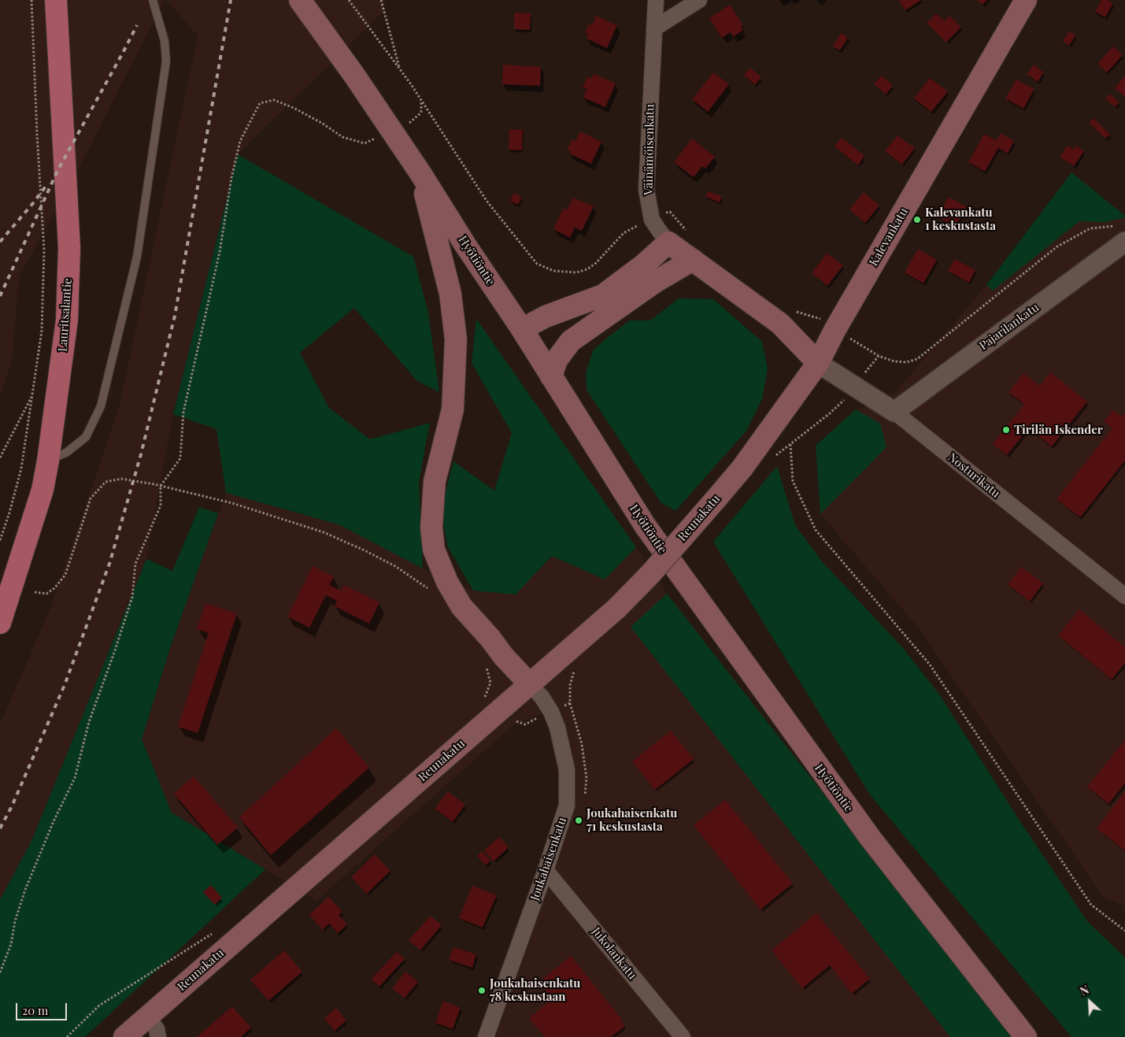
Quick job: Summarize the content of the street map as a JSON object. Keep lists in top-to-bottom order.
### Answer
{
  "streets": {
    "main road": [
      "Väinämöisenkatu",
      "Kalevankatu",
      "Hyötiöntie",
      "Lauritsalantie",
      "Reunakatu"
    ],
    "street": [
      "Pajarilankatu",
      "Nosturikatu",
      "Joukahaisenkatu",
      "Jukolankatu"
    ]
  },
  "crossings": [
    ["Väinämöisenkatu", "Kalevankatu"],
    ["Väinämöisenkatu", "Nosturikatu"],
    ["Kalevankatu", "Nosturikatu"],
    ["Kalevankatu", "Reunakatu"],
    ["Pajarilankatu", "Nosturikatu"],
    ["Reunakatu", "Joukahaisenkatu"],
    ["Joukahaisenkatu", "Jukolankatu"]
  ],
  "places": [
    "Kalevankatu 1 keskustasta",
    "Tirilän Iskender",
    "Joukahaisenkatu 71 keskustasta",
    "Joukahaisenkatu 78 keskustaan"
  ],
  "scale_bar": "20 m",
  "north": "top left"
}
